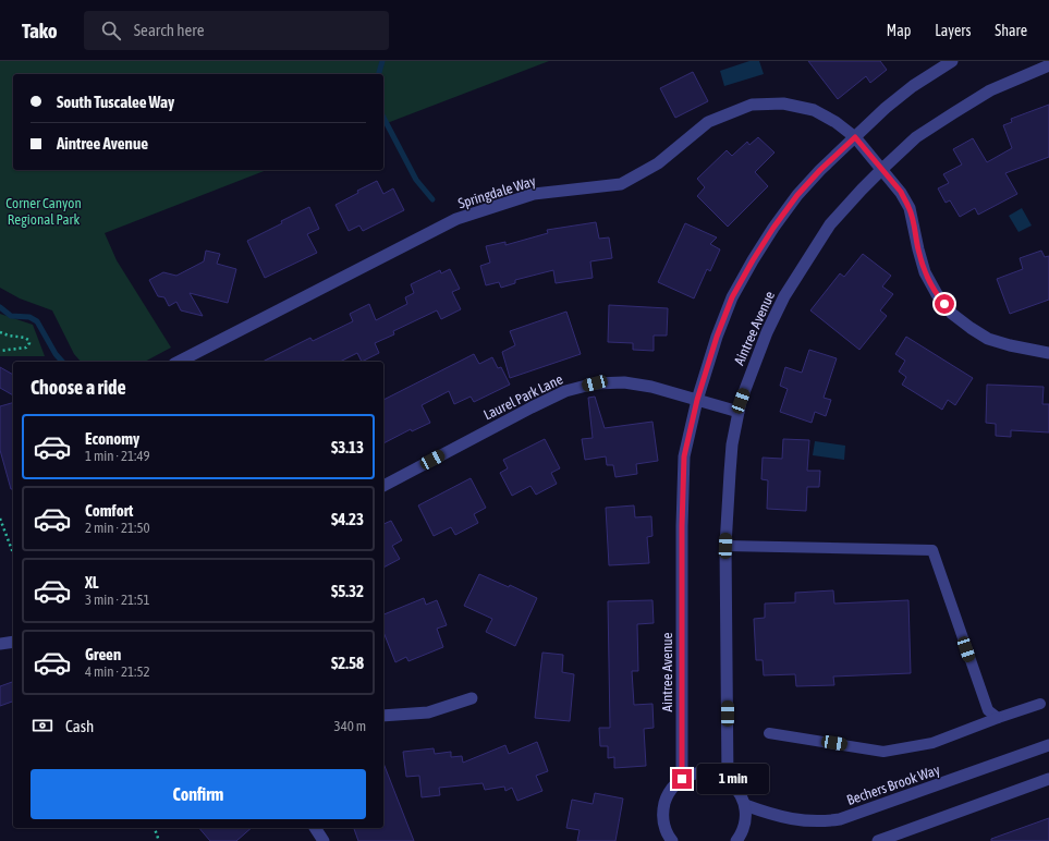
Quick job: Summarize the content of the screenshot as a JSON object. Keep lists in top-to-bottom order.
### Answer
{
  "streets": {
    "street": [
      "Springdale Way",
      "Aintree Avenue",
      "Laurel Park Lane",
      "Bechers Brook Way"
    ]
  },
  "crossings": [
    ["Springdale Way", "Aintree Avenue"],
    ["Aintree Avenue", "Laurel Park Lane"]
  ],
  "parks": ["Corner Canyon Regional Park"],
  "page": {
    "header": "Tako",
    "search": "Search here",
    "nav": ["Map", "Layers", "Share"],
    "banner": ["South Tuscalee Way", "Aintree Avenue"],
    "heading": "Choose a ride",
    "list": [
      {
        "name": "Economy",
        "note": "1 min · 21:49",
        "value": "$3.13"
      },
      {
        "name": "Comfort",
        "note": "2 min · 21:50",
        "value": "$4.23"
      },
      {
        "name": "XL",
        "note": "3 min · 21:51",
        "value": "$5.32"
      },
      {
        "name": "Green",
        "note": "4 min · 21:52",
        "value": "$2.58"
      }
    ],
    "pay": ["Cash", "340 m"],
    "buttons": "Confirm",
    "bubble": "1 min"
  }
}
